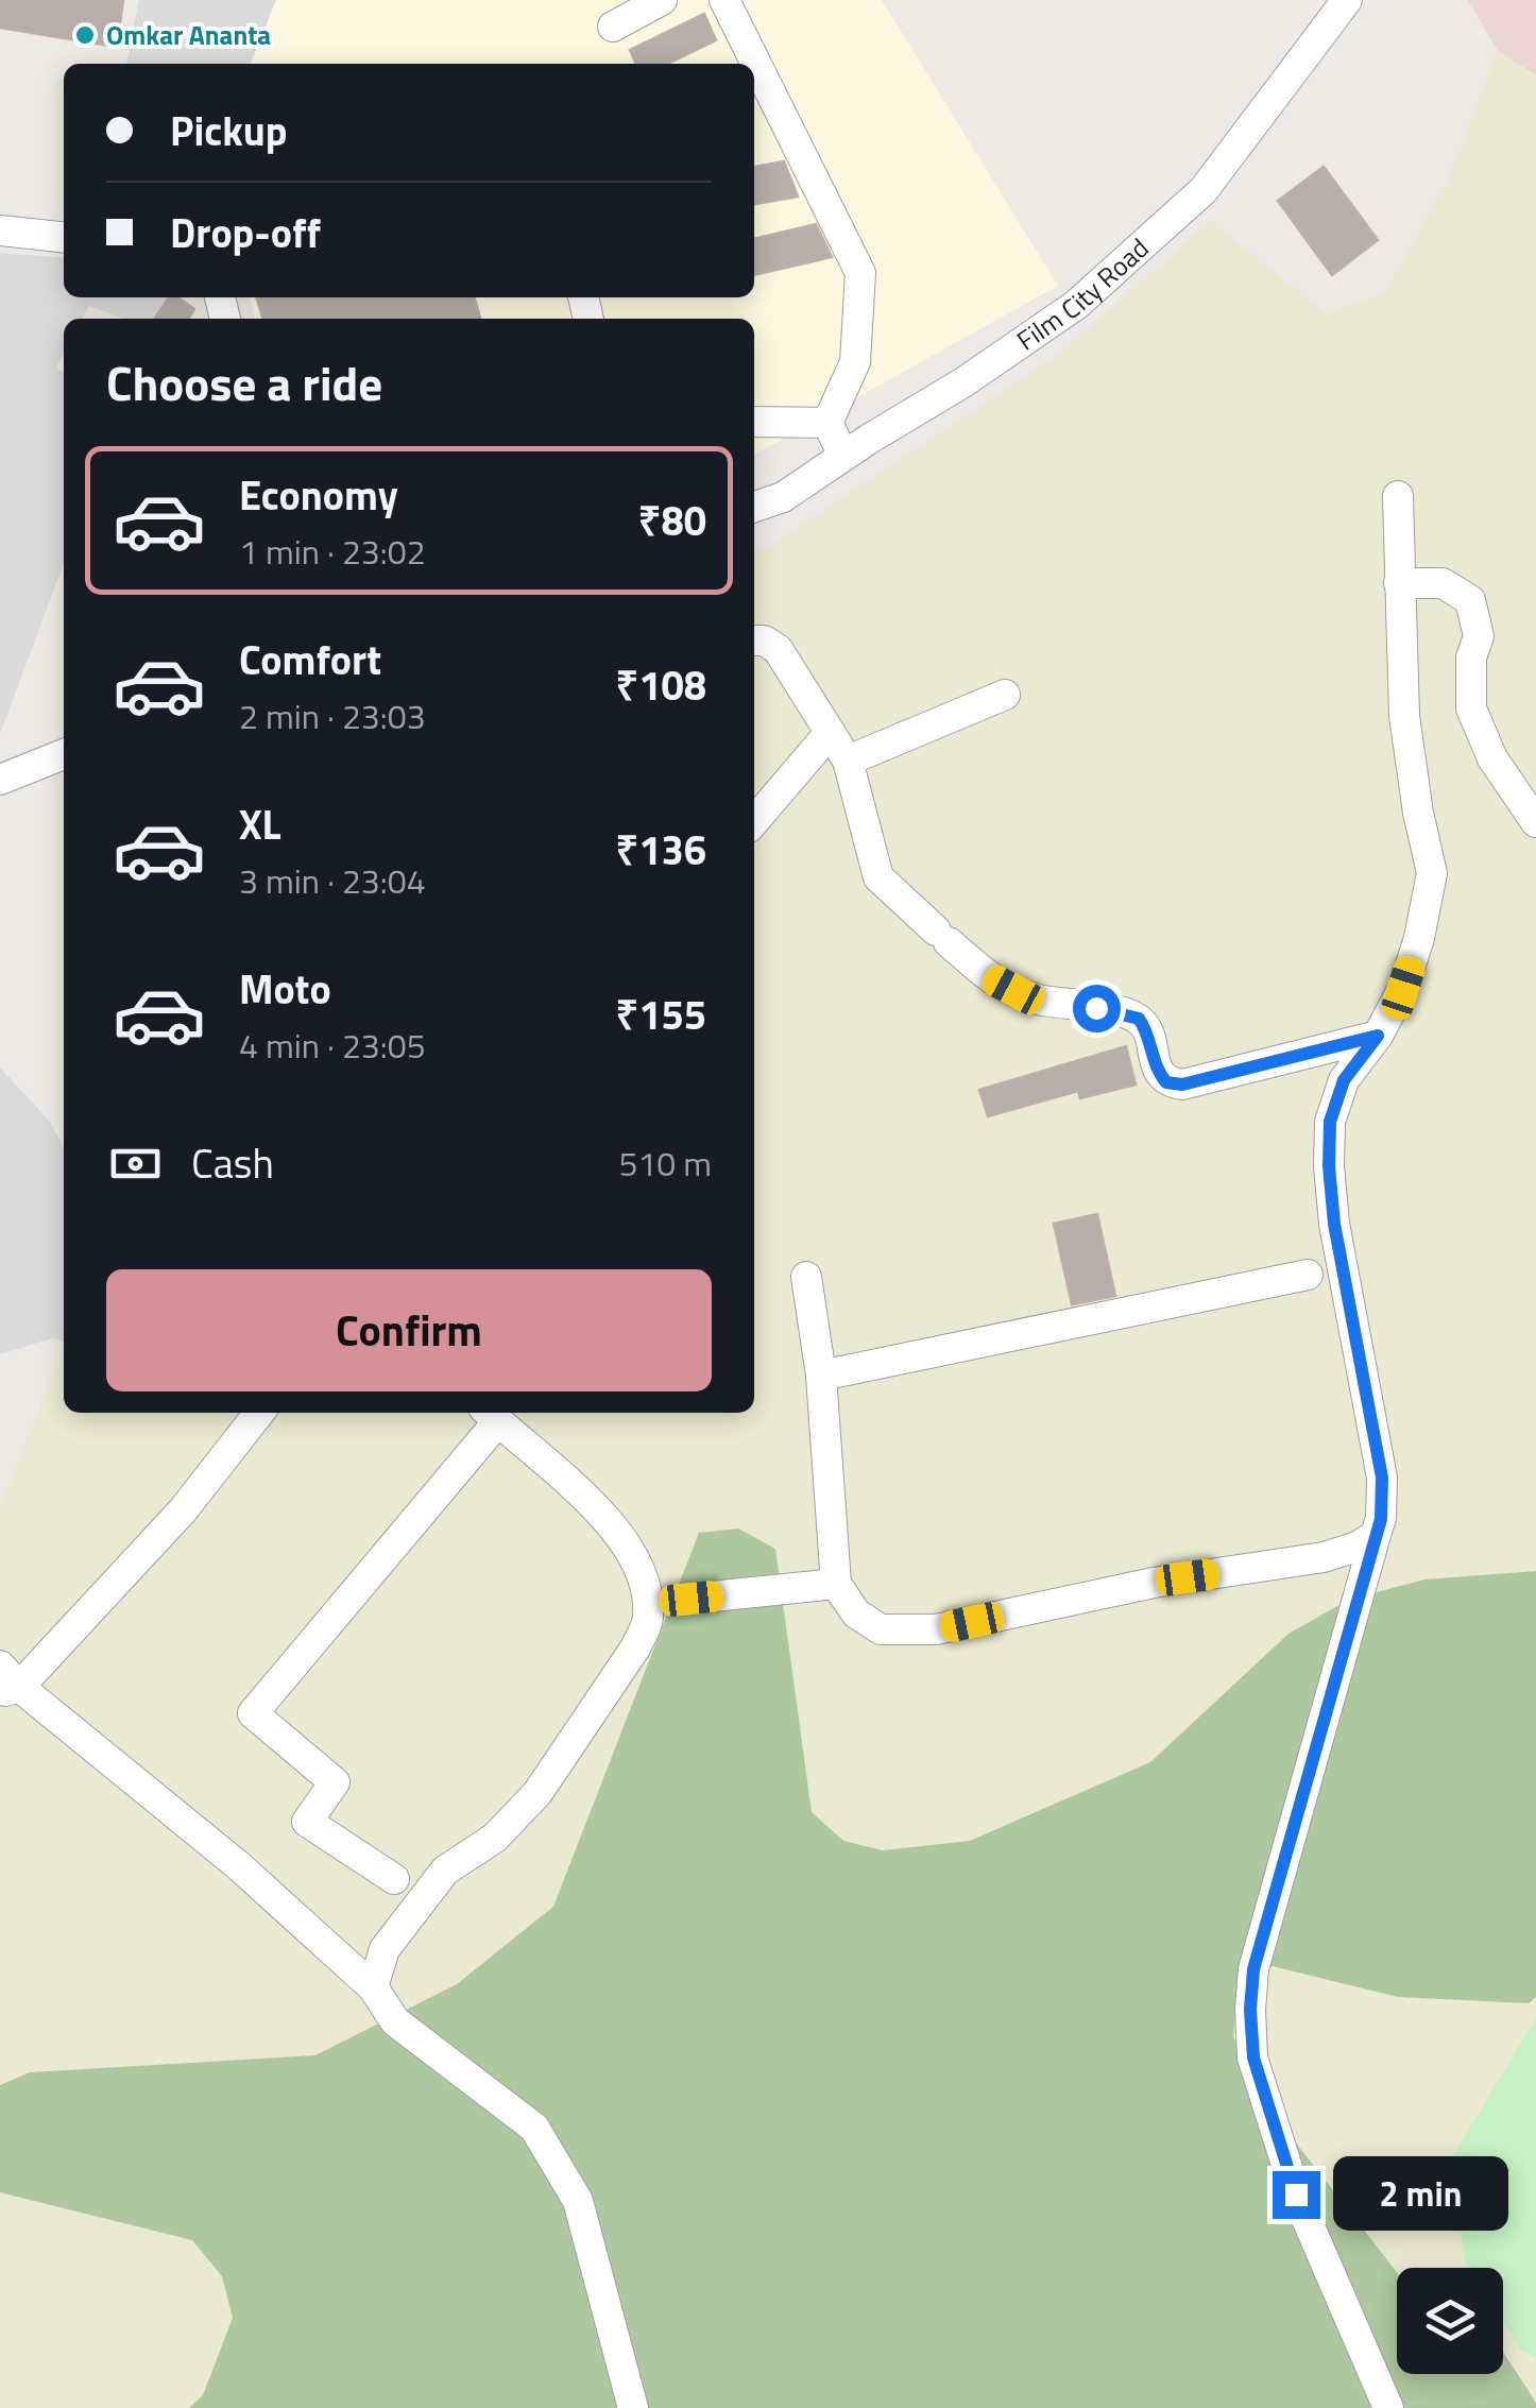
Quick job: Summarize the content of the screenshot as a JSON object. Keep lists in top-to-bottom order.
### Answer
{
  "streets": {
    "street": ["Film City Road"]
  },
  "places": ["Omkar Ananta"],
  "page": {
    "banner": ["Pickup", "Drop-off"],
    "heading": "Choose a ride",
    "list": [
      {
        "name": "Economy",
        "note": "1 min · 23:02",
        "value": "₹80"
      },
      {
        "name": "Comfort",
        "note": "2 min · 23:03",
        "value": "₹108"
      },
      {
        "name": "XL",
        "note": "3 min · 23:04",
        "value": "₹136"
      },
      {
        "name": "Moto",
        "note": "4 min · 23:05",
        "value": "₹155"
      }
    ],
    "pay": ["Cash", "510 m"],
    "buttons": "Confirm",
    "bubble": "2 min"
  }
}
